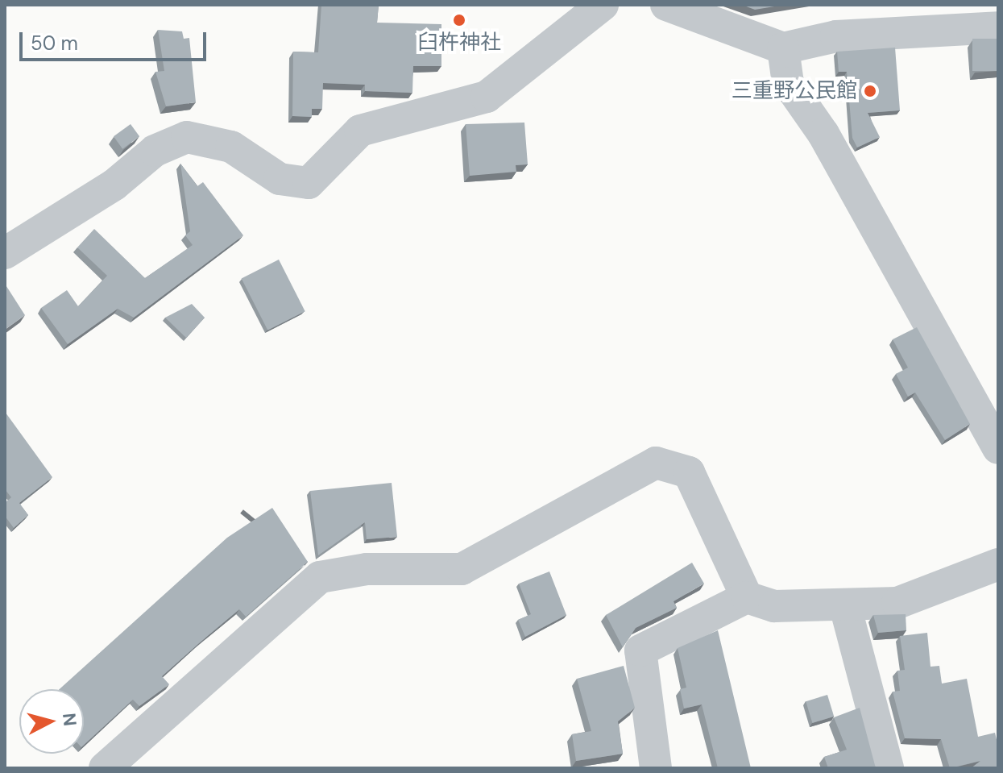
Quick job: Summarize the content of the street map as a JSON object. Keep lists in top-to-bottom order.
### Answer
{
  "places": ["臼杵神社", "三重野公民館"],
  "scale_bar": "50 m",
  "north": "right"
}
